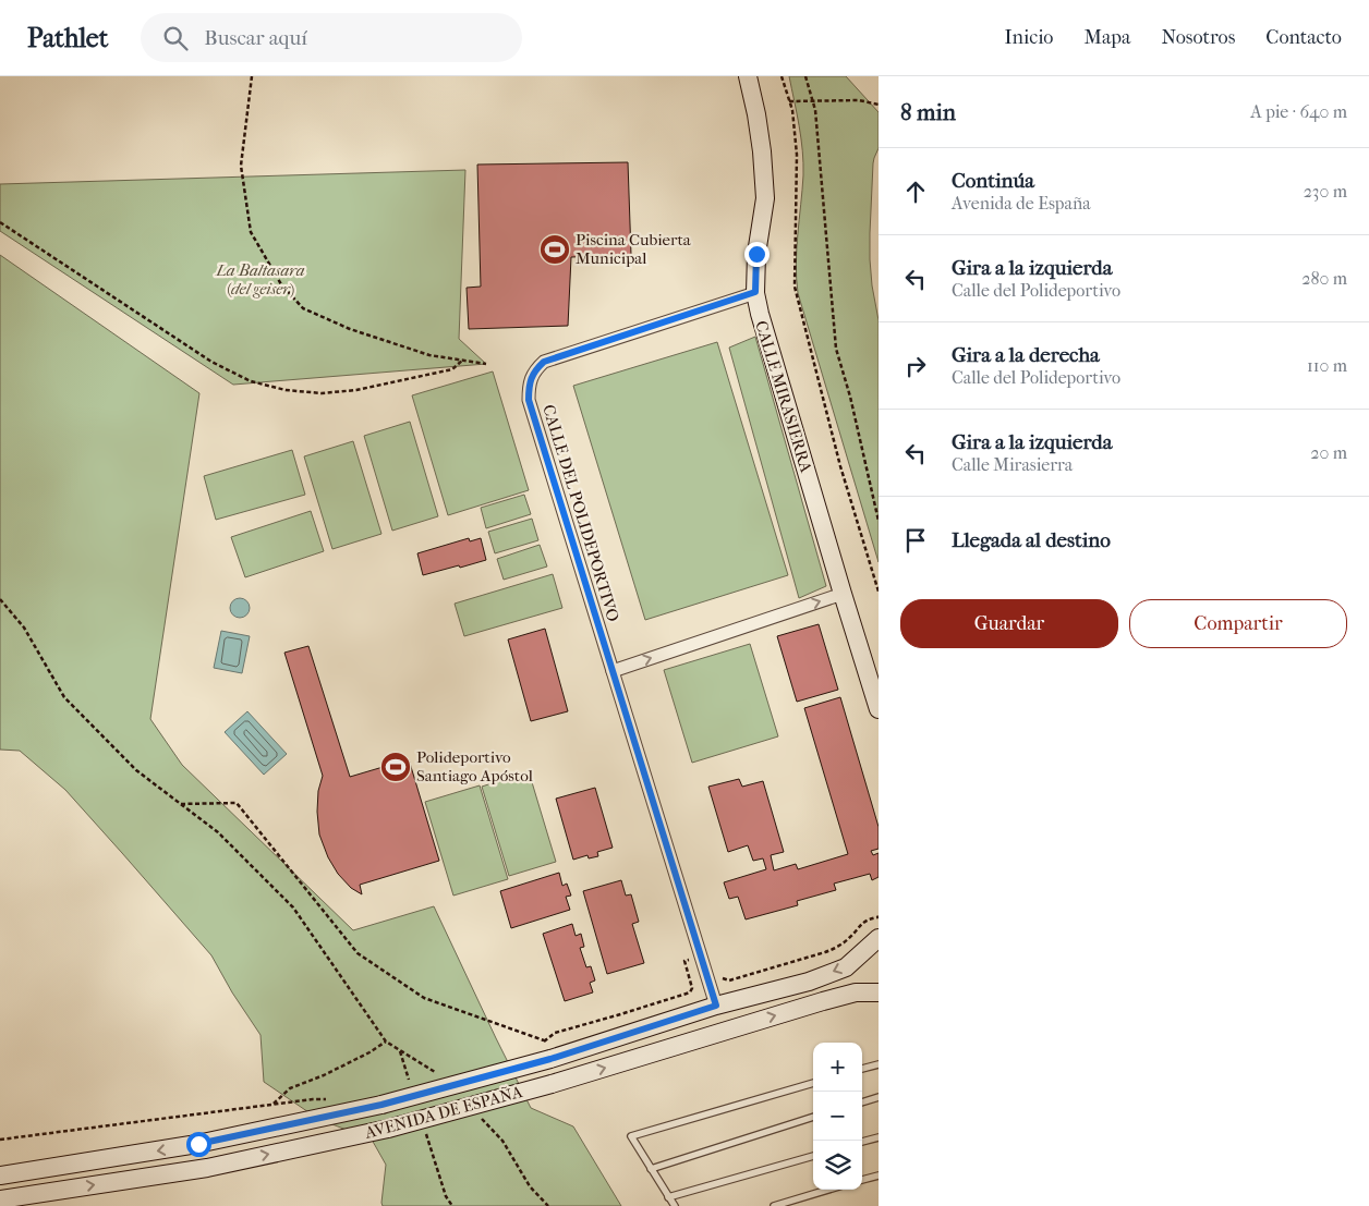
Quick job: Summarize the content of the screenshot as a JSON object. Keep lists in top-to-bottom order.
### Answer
{
  "streets": {
    "main road": ["CALLE MIRASIERRA", "AVENIDA DE ESPAÑA"],
    "street": ["CALLE DEL POLIDEPORTIVO"]
  },
  "crossings": [
    ["CALLE MIRASIERRA", "CALLE DEL POLIDEPORTIVO"],
    ["CALLE DEL POLIDEPORTIVO", "AVENIDA DE ESPAÑA"]
  ],
  "parks": ["La Baltasara (del geiser)"],
  "places": {
    "sports": ["Piscina Cubierta Municipal", "Polideportivo Santiago Apóstol"]
  },
  "page": {
    "header": "Pathlet",
    "search": "Buscar aquí",
    "nav": [
      "Inicio",
      "Mapa",
      "Nosotros",
      "Contacto"
    ],
    "heading": ["8 min", "A pie · 640 m"],
    "list": [
      ["Continúa", "Avenida de España", "230 m"],
      ["Gira a la izquierda", "Calle del Polideportivo", "280 m"],
      ["Gira a la derecha", "Calle del Polideportivo", "110 m"],
      ["Gira a la izquierda", "Calle Mirasierra", "20 m"],
      "Llegada al destino"
    ],
    "buttons": ["Guardar", "Compartir"],
    "map_buttons": ["+", "−"]
  }
}
